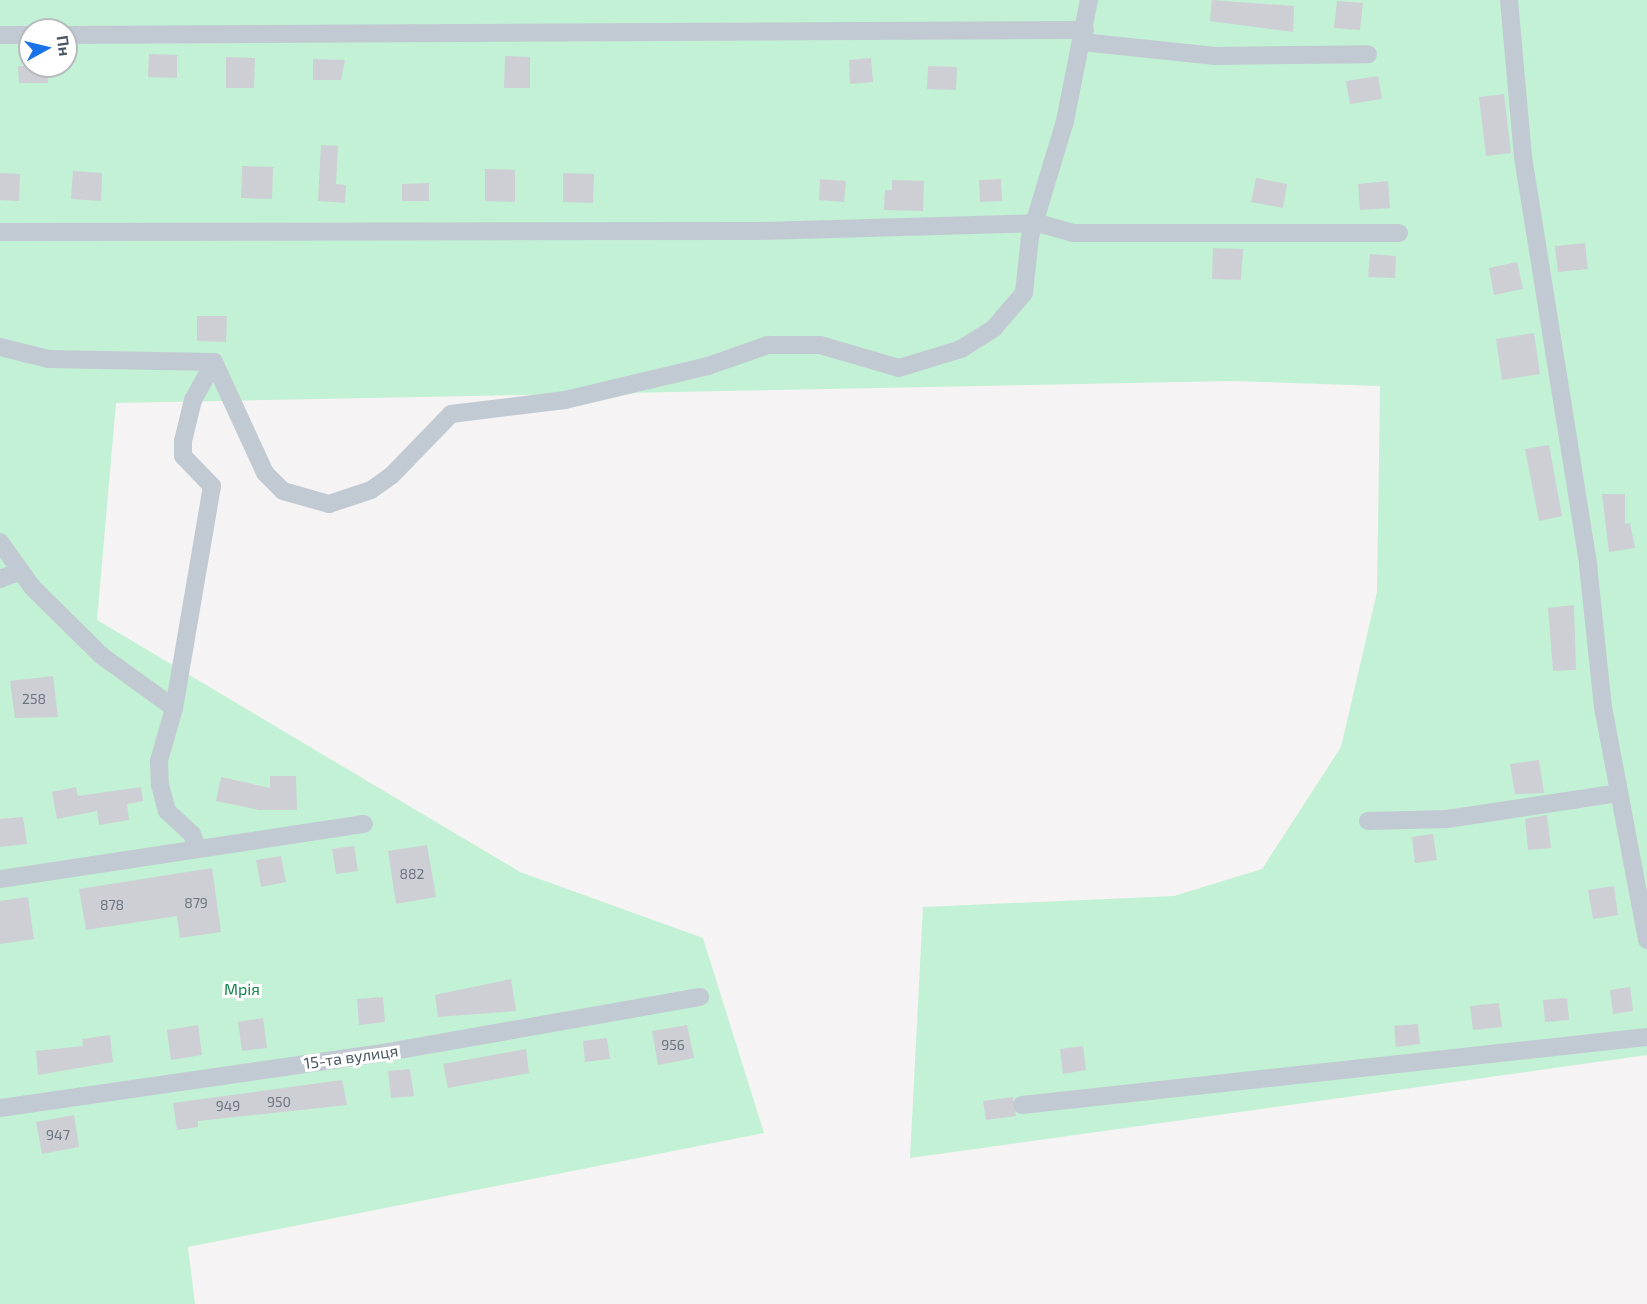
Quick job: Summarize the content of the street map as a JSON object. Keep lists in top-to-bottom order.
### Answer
{
  "streets": {
    "street": ["15-та вулиця"]
  },
  "parks": ["Мрія"],
  "house_numbers": [
    "258",
    "882",
    "879",
    "878",
    "956",
    "950",
    "949",
    "947"
  ],
  "north": "right"
}
